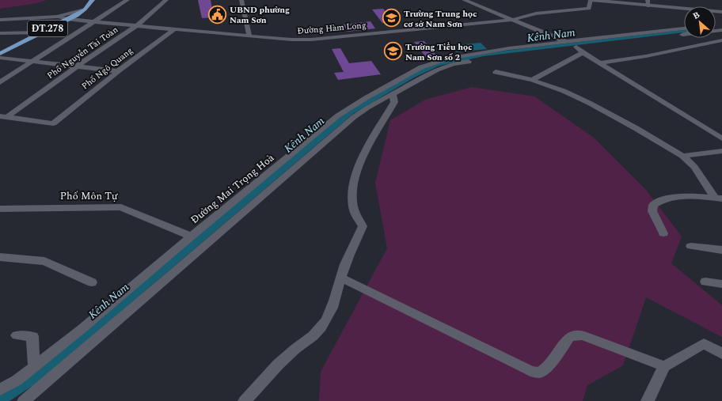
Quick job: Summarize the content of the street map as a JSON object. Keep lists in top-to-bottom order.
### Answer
{
  "streets": {
    "main road": ["ĐT.278"],
    "street": [
      "Đường Hàm Long",
      "Phố Nguyễn Tài Toàn",
      "Phố Ngô Quang",
      "Đường Mai Trọng Hoà",
      "Phố Môn Tự"
    ]
  },
  "crossings": [
    ["Đường Hàm Long", "ĐT.278"],
    ["Đường Hàm Long", "Phố Nguyễn Tài Toàn"],
    ["Đường Hàm Long", "Phố Ngô Quang"],
    ["Phố Nguyễn Tài Toàn", "Phố Ngô Quang"],
    ["Đường Mai Trọng Hoà", "Phố Môn Tự"]
  ],
  "water": ["Kênh Nam"],
  "places": {
    "public building": ["UBND phường Nam Sơn"],
    "school or university": ["Trường Trung học cơ sở Nam Sơn", "Trường Tiểu học Nam Sơn số 2"]
  },
  "north": "top left"
}
